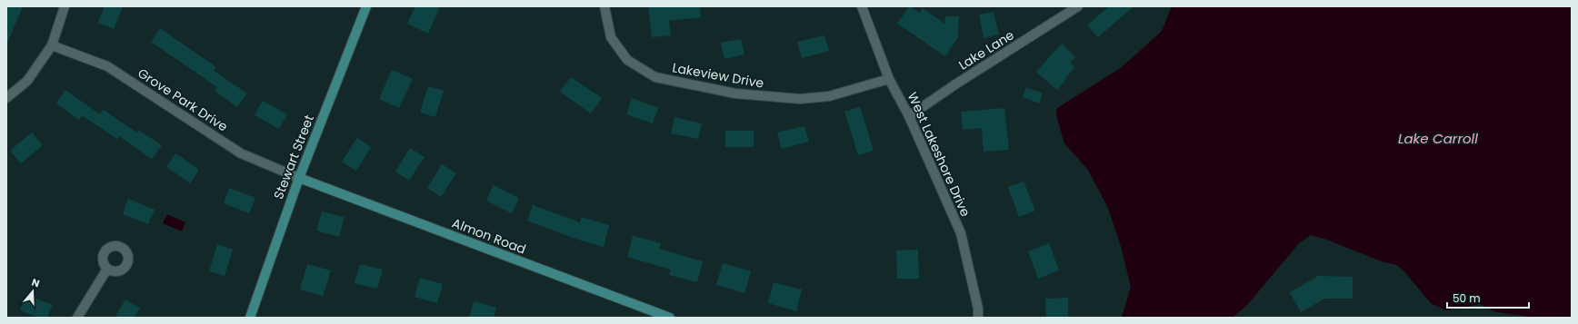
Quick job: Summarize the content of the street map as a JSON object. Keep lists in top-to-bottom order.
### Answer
{
  "streets": {
    "street": [
      "Lake Lane",
      "Lakeview Drive",
      "Grove Park Drive",
      "West Lakeshore Drive",
      "Stewart Street",
      "Almon Road"
    ]
  },
  "crossings": [
    ["Lake Lane", "West Lakeshore Drive"],
    ["Lakeview Drive", "West Lakeshore Drive"],
    ["Grove Park Drive", "Stewart Street"],
    ["Grove Park Drive", "Almon Road"],
    ["Stewart Street", "Almon Road"]
  ],
  "water": ["Lake Carroll"],
  "scale_bar": "50 m",
  "north": "top"
}
